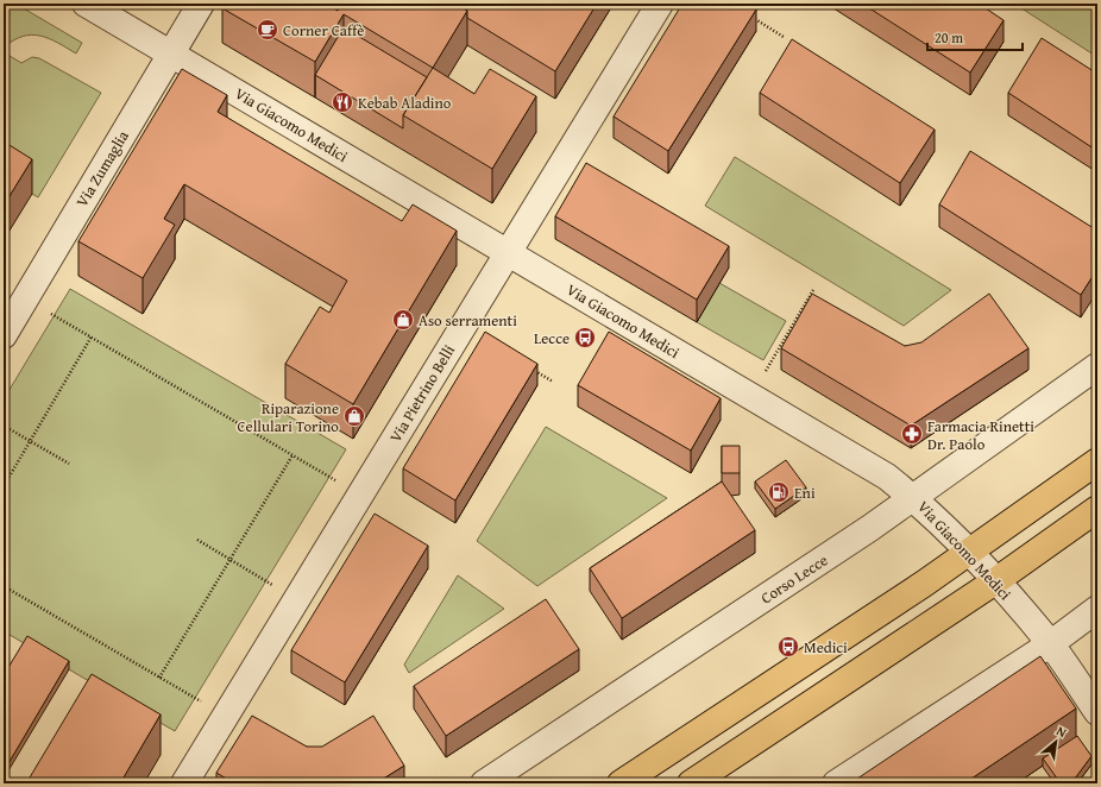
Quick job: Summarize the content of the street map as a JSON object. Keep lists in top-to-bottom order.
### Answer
{
  "streets": {
    "street": [
      "Via Giacomo Medici",
      "Via Zumaglia",
      "Via Pietrino Belli",
      "Corso Lecce"
    ]
  },
  "crossings": [
    ["Via Giacomo Medici", "Via Zumaglia"],
    ["Via Giacomo Medici", "Via Pietrino Belli"],
    ["Via Giacomo Medici", "Corso Lecce"]
  ],
  "places": {
    "cafe": ["Corner Caffè"],
    "restaurant": ["Kebab Aladino"],
    "shop": ["Aso serramenti", "Riparazione Cellulari Torino"],
    "bus stop": ["Lecce", "Medici"],
    "pharmacy": ["Farmacia Rinetti Dr. Paolo"],
    "fuel station": ["Eni"]
  },
  "scale_bar": "20 m",
  "north": "top right"
}
